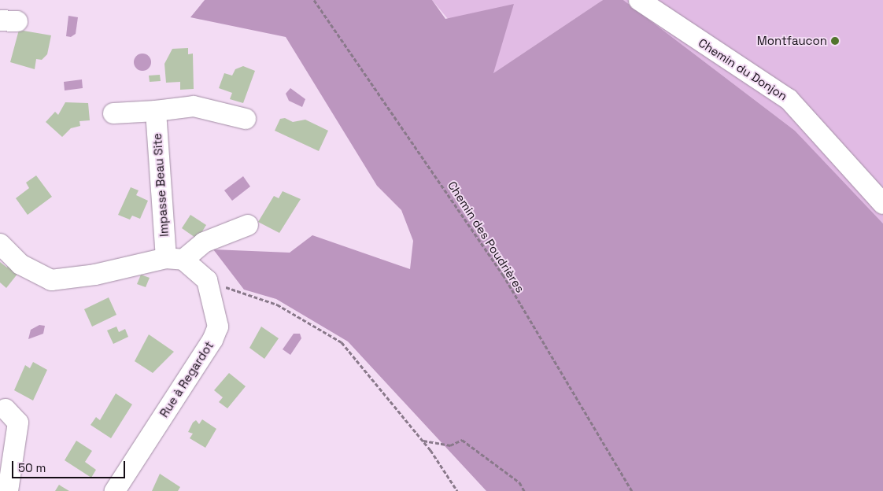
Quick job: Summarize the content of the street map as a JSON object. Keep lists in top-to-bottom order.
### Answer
{
  "streets": {
    "street": ["Chemin du Donjon", "Impasse Beau Site", "Rue à Regardot"],
    "path": ["Chemin des Poudrières"]
  },
  "places": ["Montfaucon"],
  "scale_bar": "50 m"
}
